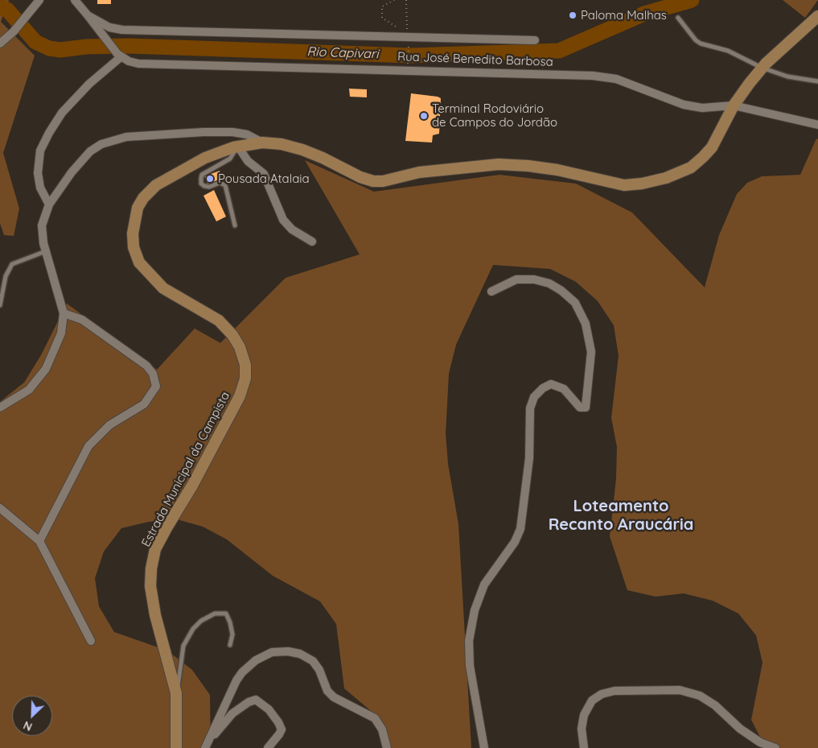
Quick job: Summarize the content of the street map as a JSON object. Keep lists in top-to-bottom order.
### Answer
{
  "streets": {
    "main road": ["Estrada Municipal da Campista"],
    "street": ["Rua José Benedito Barbosa"]
  },
  "crossings": [
    ["Rua José Benedito Barbosa", "Estrada Municipal da Campista"]
  ],
  "districts": ["Loteamento Recanto Araucária"],
  "water": ["Rio Capivari"],
  "places": ["Paloma Malhas", "Terminal Rodoviário de Campos do Jordão", "Pousada Atalaia"],
  "north": "bottom left"
}
